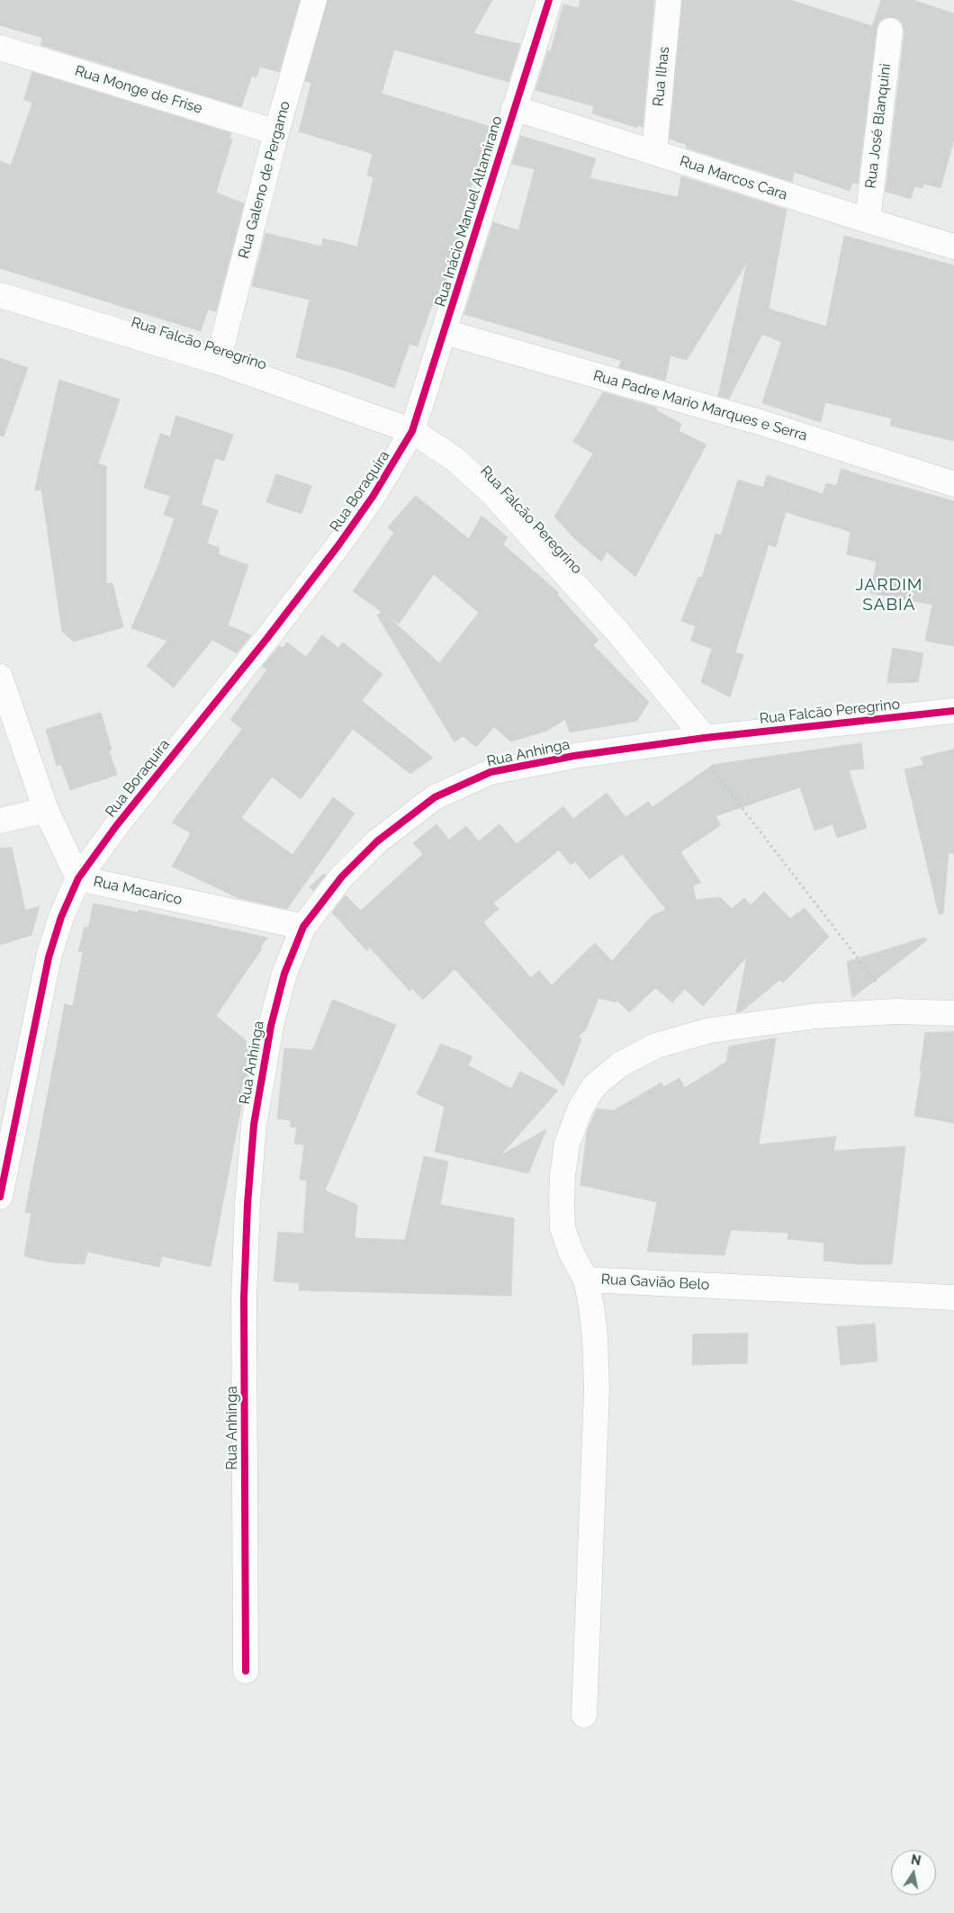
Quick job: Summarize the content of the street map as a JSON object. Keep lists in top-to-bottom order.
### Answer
{
  "streets": {
    "street": [
      "Rua Ilhas",
      "Rua Monge de Frise",
      "Rua José Blanquini",
      "Rua Marcos Cara",
      "Rua Galeno de Pergamo",
      "Rua Inácio Manuel Altamirano",
      "Rua Falcão Peregrino",
      "Rua Padre Mario Marques e Serra",
      "Rua Boraquira",
      "Rua Anhinga",
      "Rua Macarico",
      "Rua Gavião Belo"
    ]
  },
  "crossings": [
    ["Rua Ilhas", "Rua Marcos Cara"],
    ["Rua Monge de Frise", "Rua Galeno de Pergamo"],
    ["Rua José Blanquini", "Rua Marcos Cara"],
    ["Rua Marcos Cara", "Rua Inácio Manuel Altamirano"],
    ["Rua Galeno de Pergamo", "Rua Falcão Peregrino"],
    ["Rua Inácio Manuel Altamirano", "Rua Falcão Peregrino"],
    ["Rua Inácio Manuel Altamirano", "Rua Padre Mario Marques e Serra"],
    ["Rua Inácio Manuel Altamirano", "Rua Boraquira"],
    ["Rua Falcão Peregrino", "Rua Boraquira"],
    ["Rua Falcão Peregrino", "Rua Anhinga"],
    ["Rua Boraquira", "Rua Macarico"],
    ["Rua Anhinga", "Rua Macarico"]
  ],
  "districts": ["JARDIM SABIÁ"],
  "north": "top"
}
